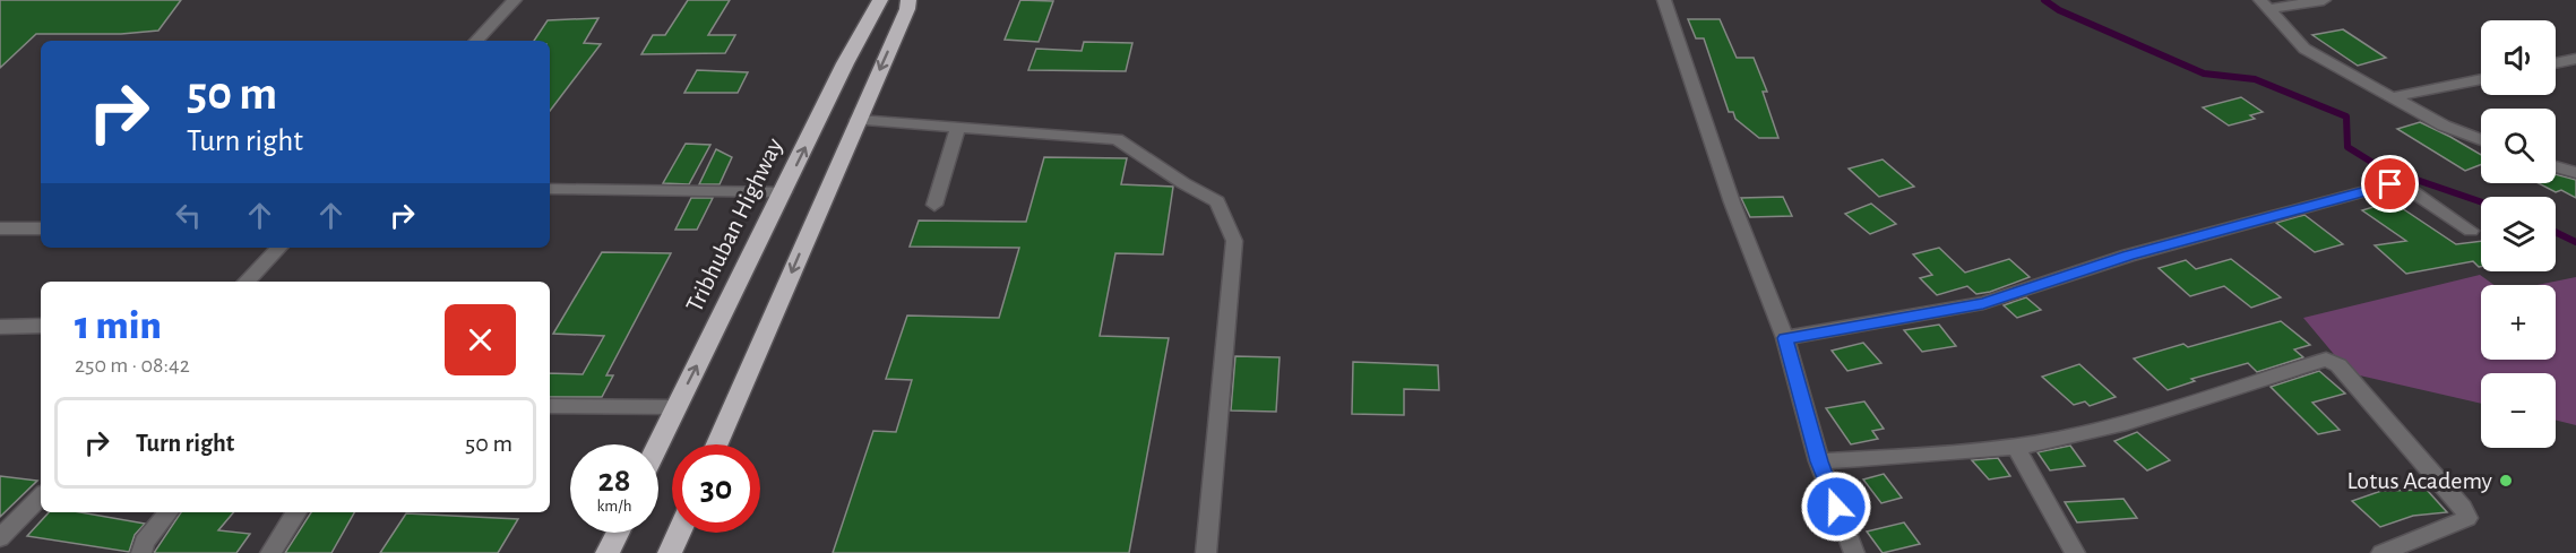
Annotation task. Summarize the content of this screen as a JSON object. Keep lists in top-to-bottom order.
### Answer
{
  "streets": {
    "highway": ["Tribhuban Highway"]
  },
  "places": ["Lotus Academy"],
  "page": {
    "map_buttons": ["+", "−"],
    "turn": ["50 m", "Turn right"],
    "heading": ["1 min", "250 m · 08:42"],
    "list": [
      {
        "name": "Turn right",
        "value": "50 m"
      }
    ],
    "speed": "28 km/h",
    "limit": "30"
  }
}
